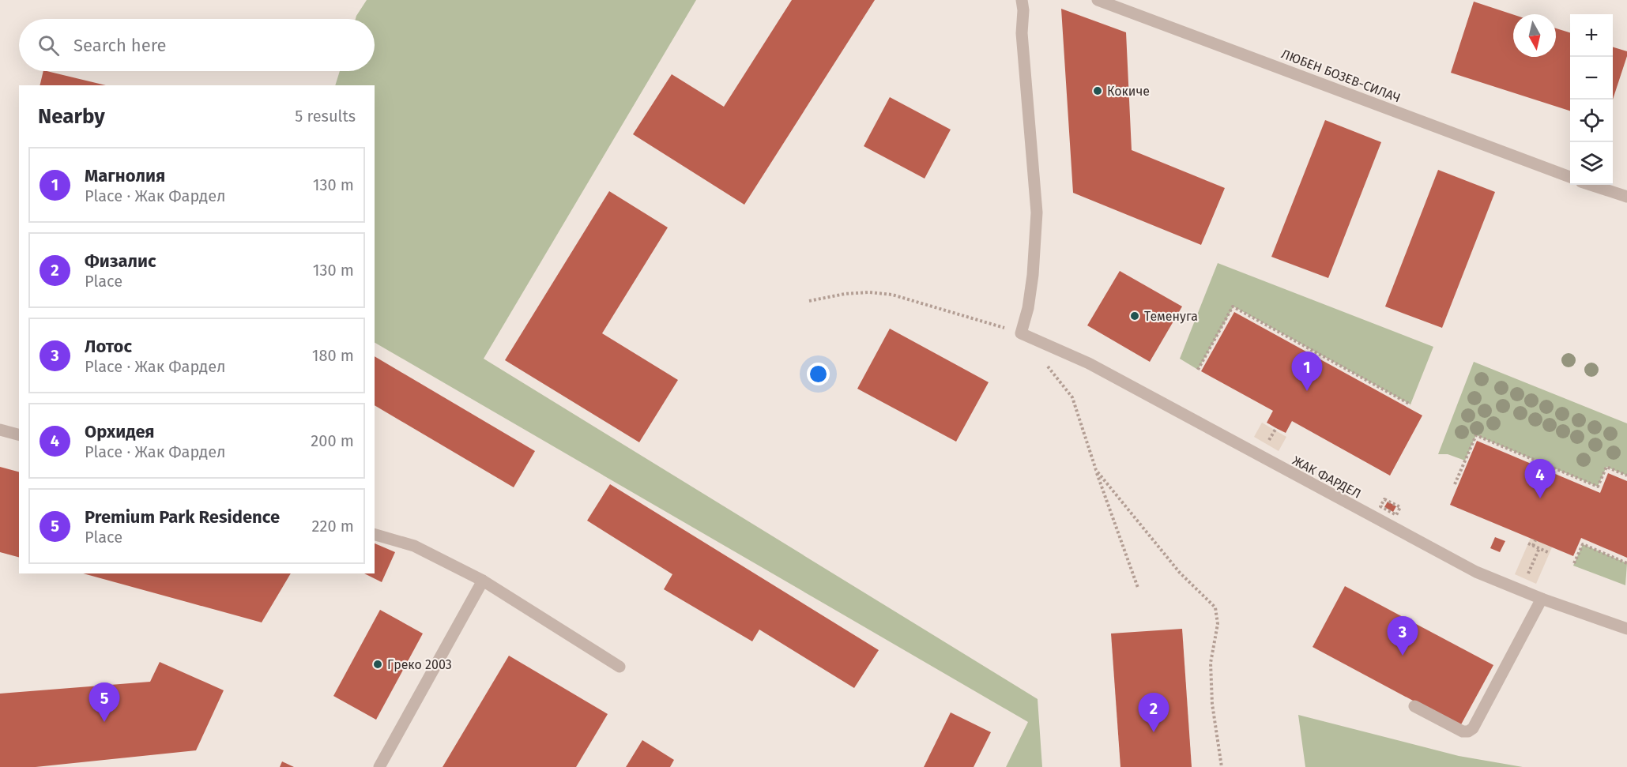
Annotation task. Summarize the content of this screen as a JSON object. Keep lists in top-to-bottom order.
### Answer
{
  "streets": {
    "street": ["ЛЮБЕН БОЗЕВ-СИЛАЧ", "ЖАК ФАРДЕЛ"]
  },
  "places": ["Кокиче", "Теменуга", "Греко 2003"],
  "north": "bottom",
  "page": {
    "map_buttons": ["+", "−"],
    "search": "Search here",
    "heading": ["Nearby", "5 results"],
    "list": [
      {
        "mark": "1",
        "name": "Магнолия",
        "note": "Place · Жак Фардел",
        "value": "130 m"
      },
      {
        "mark": "2",
        "name": "Физалис",
        "note": "Place",
        "value": "130 m"
      },
      {
        "mark": "3",
        "name": "Лотос",
        "note": "Place · Жак Фардел",
        "value": "180 m"
      },
      {
        "mark": "4",
        "name": "Орхидея",
        "note": "Place · Жак Фардел",
        "value": "200 m"
      },
      {
        "mark": "5",
        "name": "Premium Park Residence",
        "note": "Place",
        "value": "220 m"
      }
    ],
    "pins": [
      "1",
      "4",
      "3",
      "5",
      "2"
    ]
  }
}
